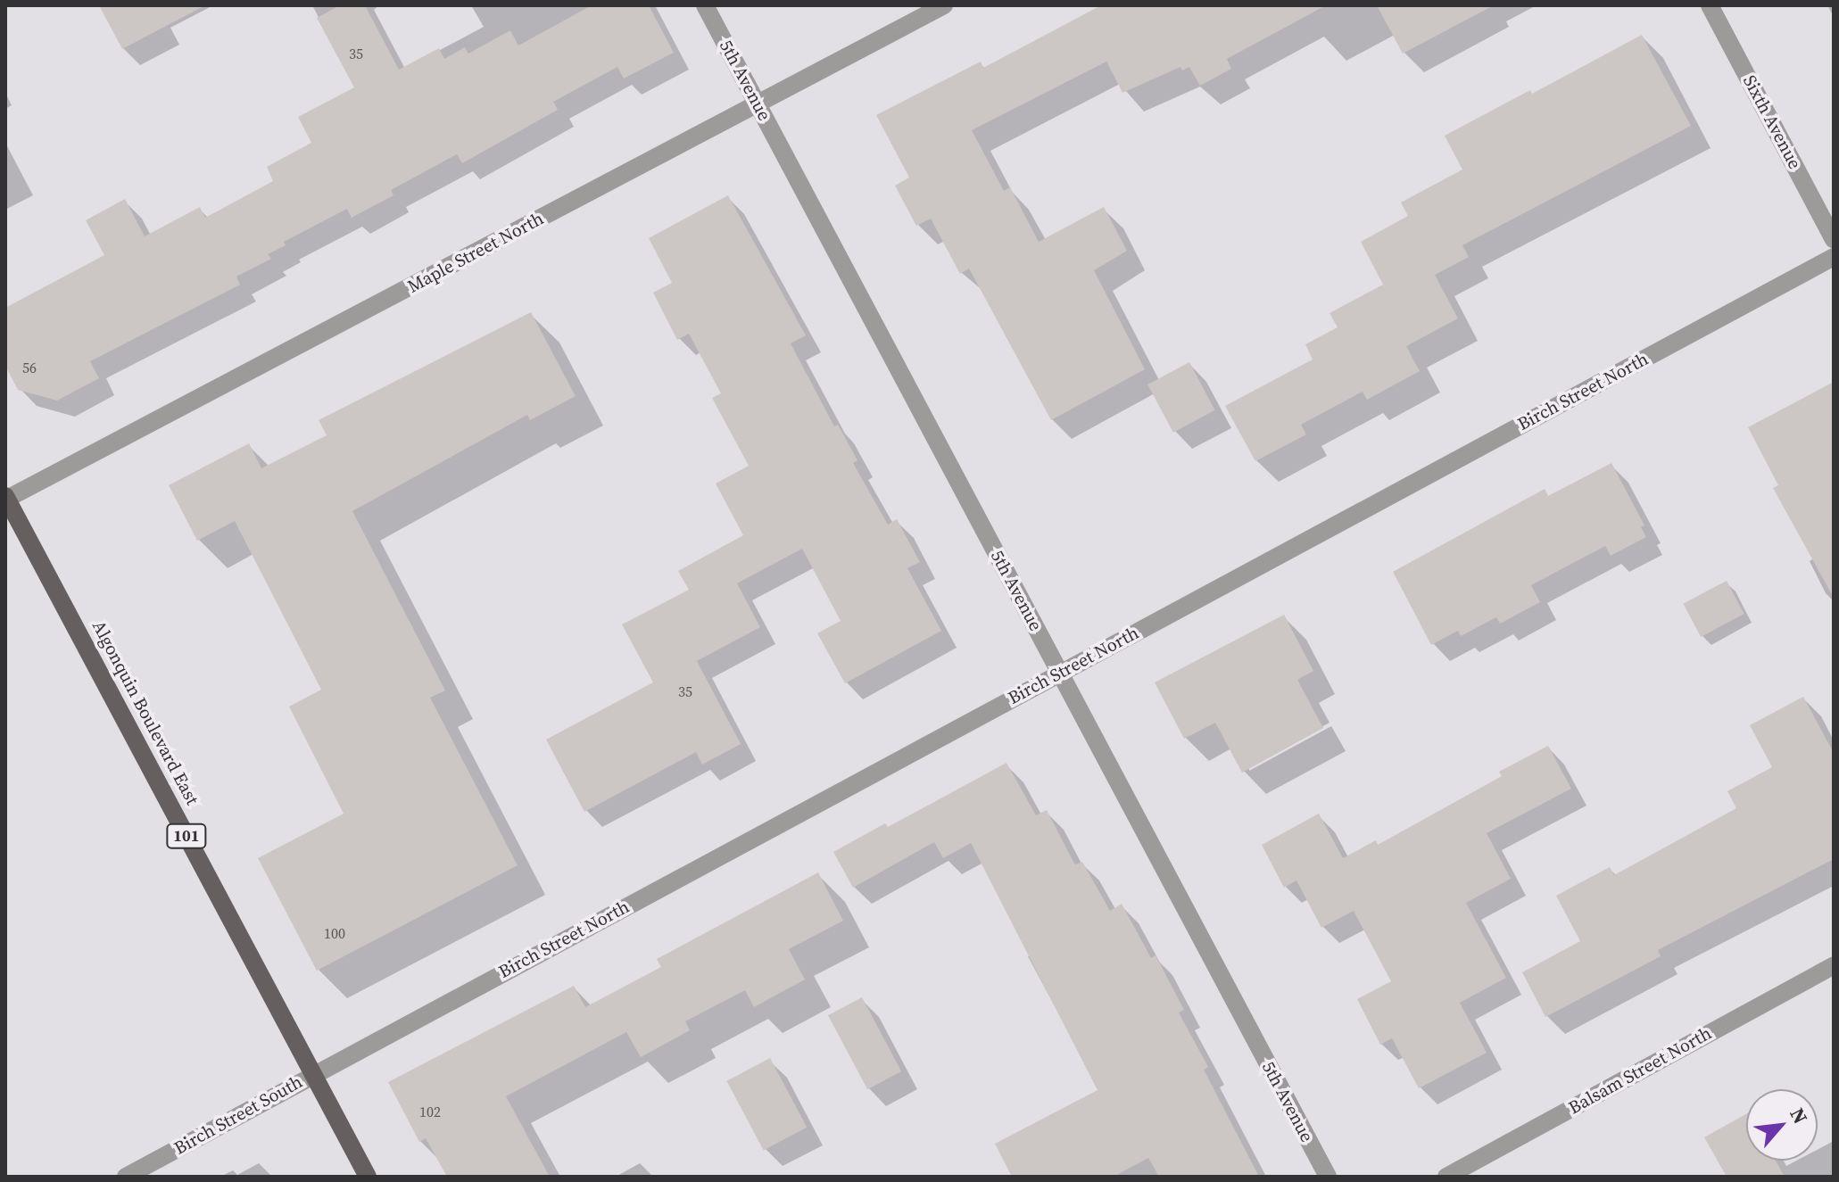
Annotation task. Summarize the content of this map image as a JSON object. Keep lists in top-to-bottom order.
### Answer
{
  "streets": {
    "main road": ["Algonquin Boulevard East", "101"],
    "street": [
      "5th Avenue",
      "Sixth Avenue",
      "Maple Street North",
      "Birch Street North",
      "Balsam Street North",
      "Birch Street South"
    ]
  },
  "crossings": [
    ["5th Avenue", "Maple Street North"],
    ["5th Avenue", "Birch Street North"],
    ["Maple Street North", "Algonquin Boulevard East"],
    ["Birch Street North", "Algonquin Boulevard East"],
    ["Birch Street North", "Birch Street South"],
    ["Algonquin Boulevard East", "Birch Street South"]
  ],
  "house_numbers": [
    "35",
    "56",
    "35",
    "100",
    "102"
  ],
  "north": "top right"
}
